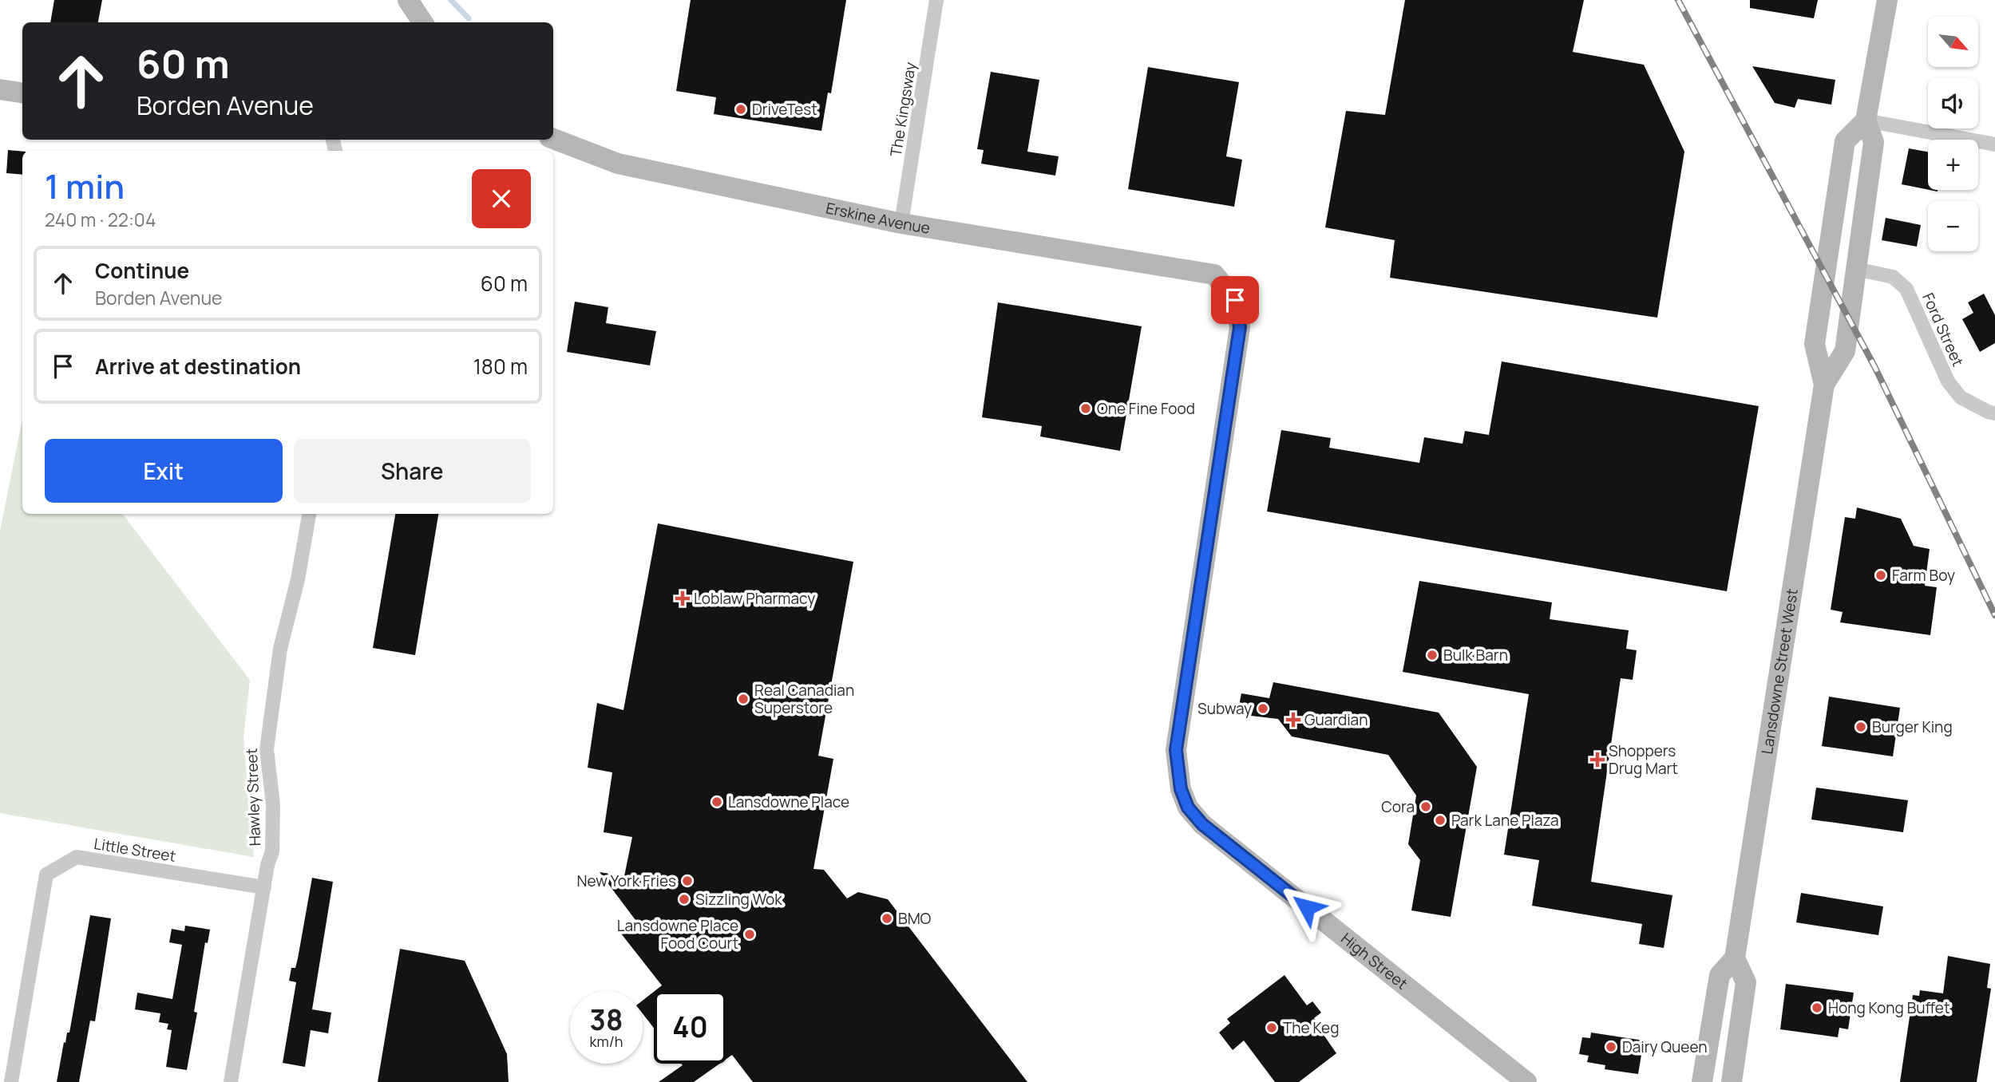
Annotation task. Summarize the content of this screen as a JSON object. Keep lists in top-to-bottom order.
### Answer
{
  "streets": {
    "street": [
      "The Kingsway",
      "Erskine Avenue",
      "Ford Street",
      "Lansdowne Street West",
      "Hawley Street",
      "Little Street",
      "High Street"
    ]
  },
  "crossings": [
    ["The Kingsway", "Erskine Avenue"],
    ["Erskine Avenue", "High Street"],
    ["Ford Street", "Lansdowne Street West"],
    ["Hawley Street", "Little Street"]
  ],
  "places": {
    "other": [
      "DriveTest",
      "One Fine Food",
      "Farm Boy",
      "Bulk Barn",
      "Real Canadian Superstore",
      "Subway",
      "Burger King",
      "Lansdowne Place",
      "Cora",
      "Park Lane Plaza",
      "New York Fries",
      "Sizzling Wok",
      "BMO",
      "Lansdowne Place Food Court",
      "Hong Kong Buffet",
      "The Keg",
      "Dairy Queen"
    ],
    "health": ["Loblaw Pharmacy", "Guardian", "Shoppers Drug Mart"]
  },
  "north": "bottom right",
  "page": {
    "map_buttons": ["+", "−"],
    "turn": ["60 m", "Borden Avenue"],
    "heading": ["1 min", "240 m · 22:04"],
    "list": [
      {
        "name": "Continue",
        "note": "Borden Avenue",
        "value": "60 m"
      },
      {
        "name": "Arrive at destination",
        "value": "180 m"
      }
    ],
    "buttons": ["Exit", "Share"],
    "speed": "38 km/h",
    "limit": "40"
  }
}
